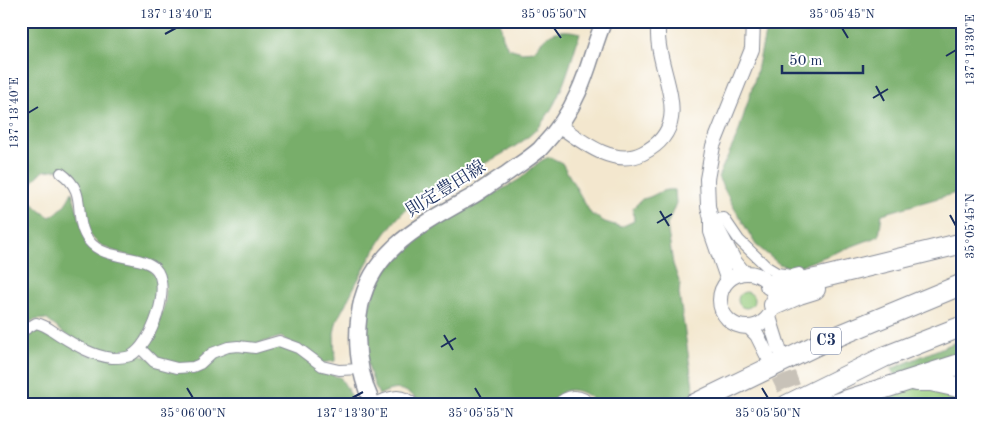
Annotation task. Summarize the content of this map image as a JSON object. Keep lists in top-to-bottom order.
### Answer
{
  "streets": {
    "highway": ["C3"],
    "main road": ["則定豊田線"]
  },
  "scale_bar": "50 m",
  "coordinates": [
    "137°13'40\"E",
    "35°05'50\"N",
    "35°05'45\"N",
    "137°13'30\"E",
    "35°06'00\"N",
    "35°05'55\"N"
  ]
}
